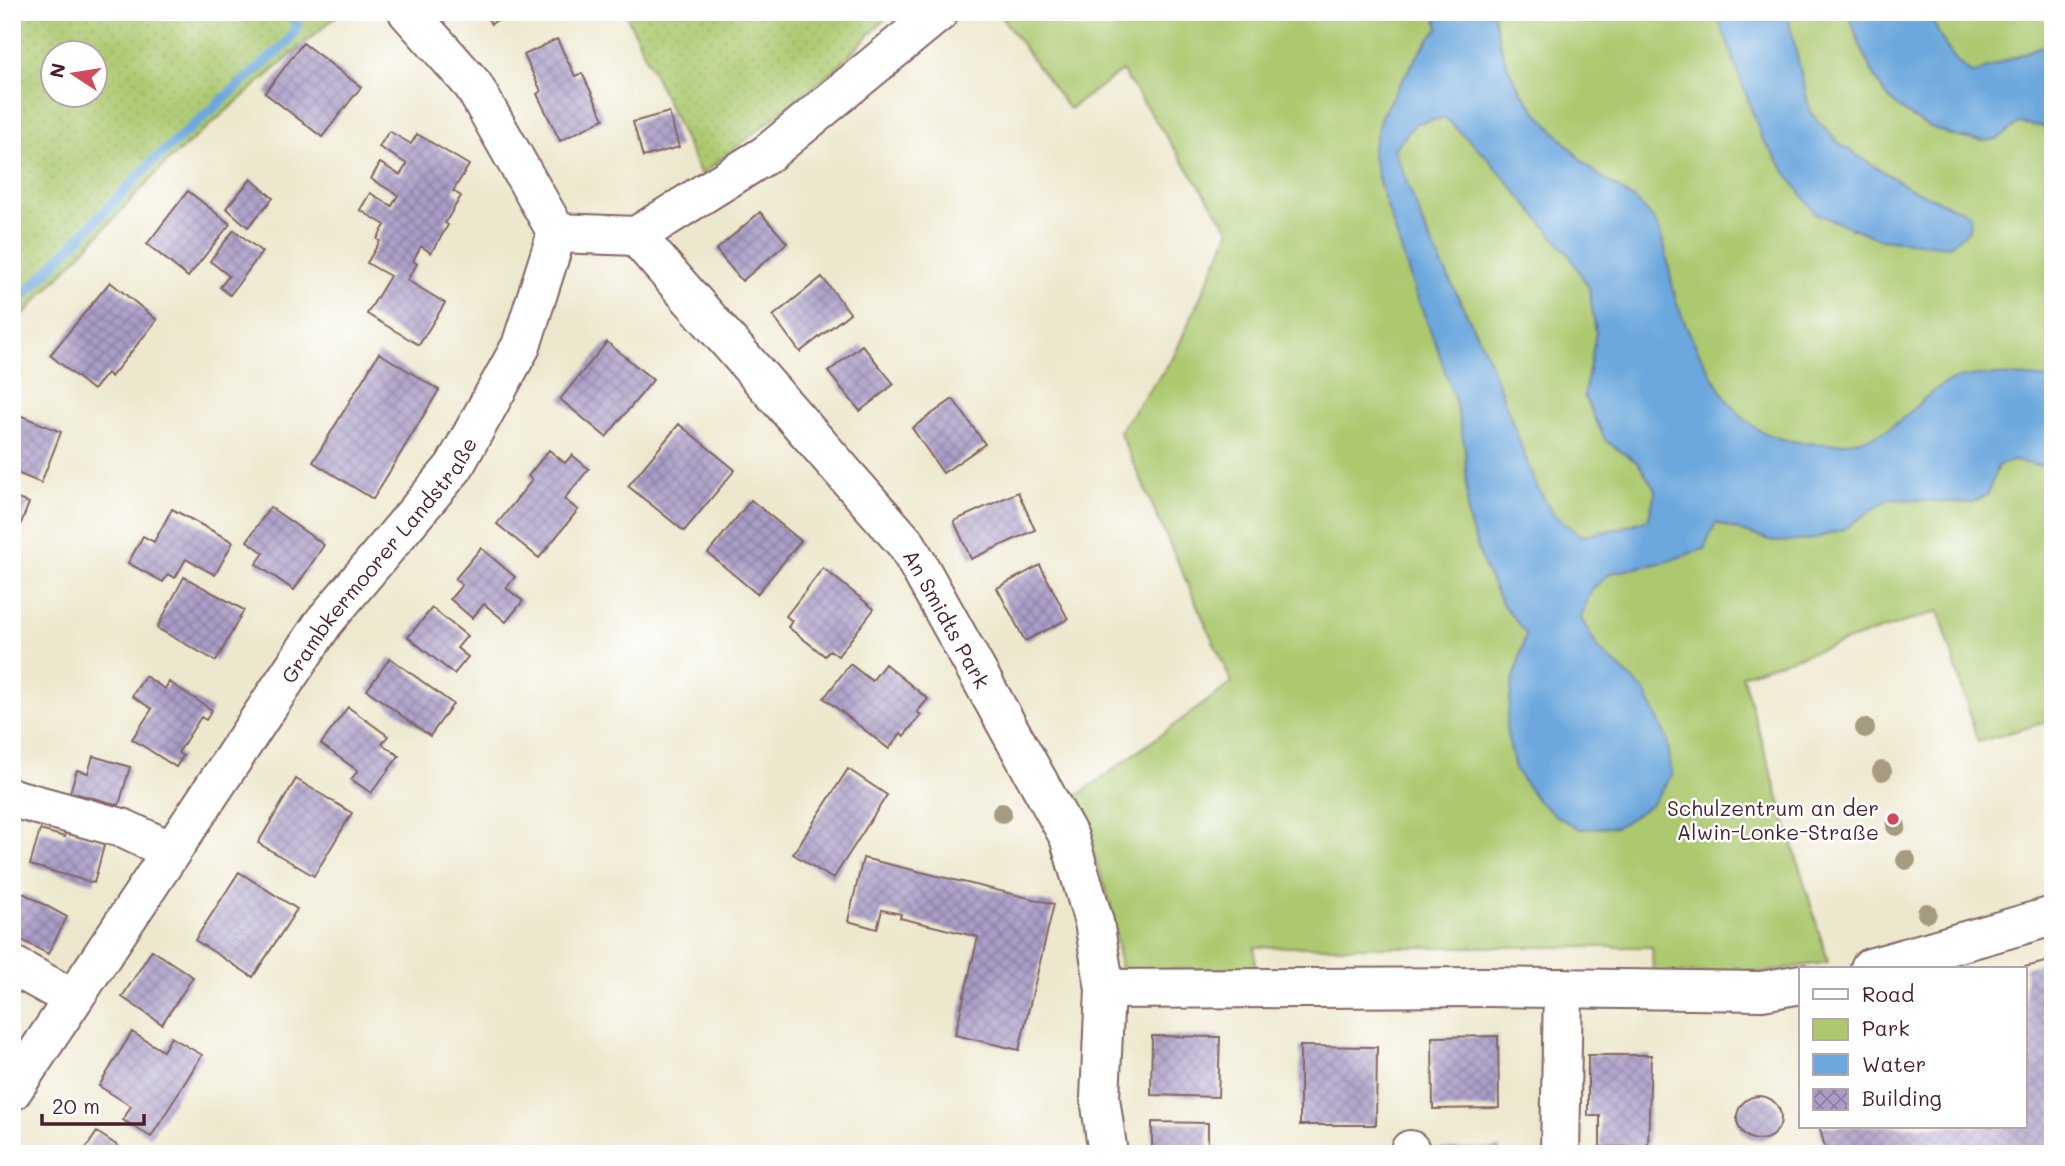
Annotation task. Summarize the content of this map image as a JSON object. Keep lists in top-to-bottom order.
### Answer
{
  "streets": {
    "street": ["Grambkermoorer Landstraße", "An Smidts Park"]
  },
  "places": ["Schulzentrum an der Alwin-Lonke-Straße"],
  "legend": [
    "Road",
    "Park",
    "Water",
    "Building"
  ],
  "scale_bar": "20 m",
  "north": "left"
}
